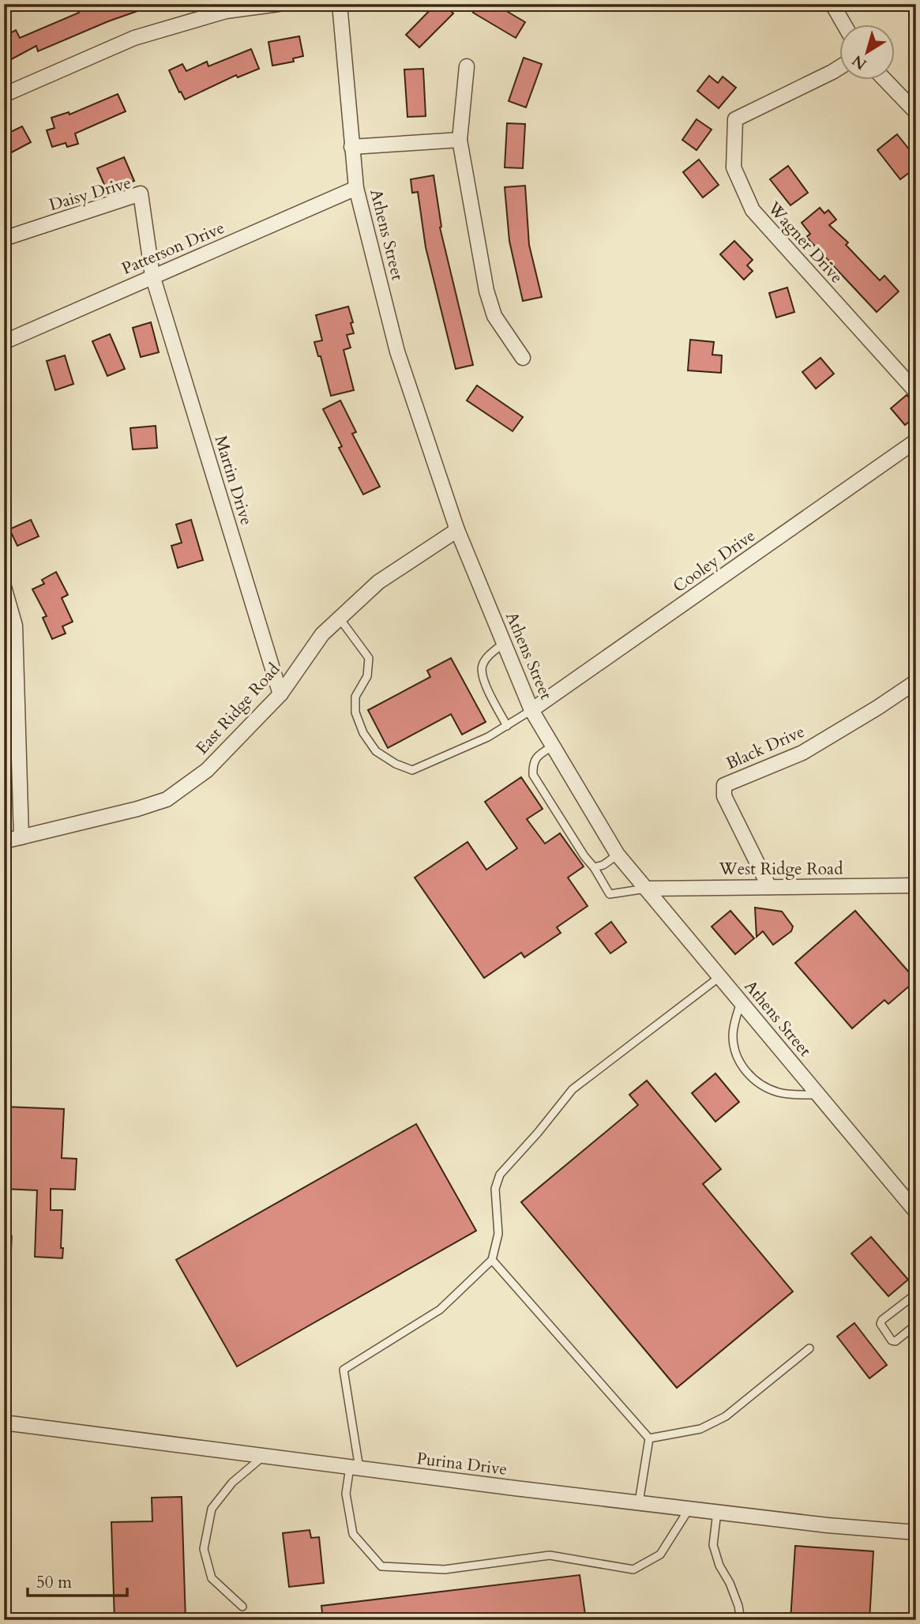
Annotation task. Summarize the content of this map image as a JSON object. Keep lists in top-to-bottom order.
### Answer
{
  "streets": {
    "street": [
      "Daisy Drive",
      "Athens Street",
      "Wagner Drive",
      "Patterson Drive",
      "Martin Drive",
      "Cooley Drive",
      "East Ridge Road",
      "Black Drive",
      "West Ridge Road",
      "Purina Drive"
    ]
  },
  "crossings": [
    ["Daisy Drive", "Patterson Drive"],
    ["Daisy Drive", "Martin Drive"],
    ["Athens Street", "Patterson Drive"],
    ["Athens Street", "Cooley Drive"],
    ["Athens Street", "East Ridge Road"],
    ["Athens Street", "West Ridge Road"],
    ["Patterson Drive", "Martin Drive"],
    ["Martin Drive", "East Ridge Road"],
    ["Black Drive", "West Ridge Road"]
  ],
  "scale_bar": "50 m",
  "north": "bottom left"
}
